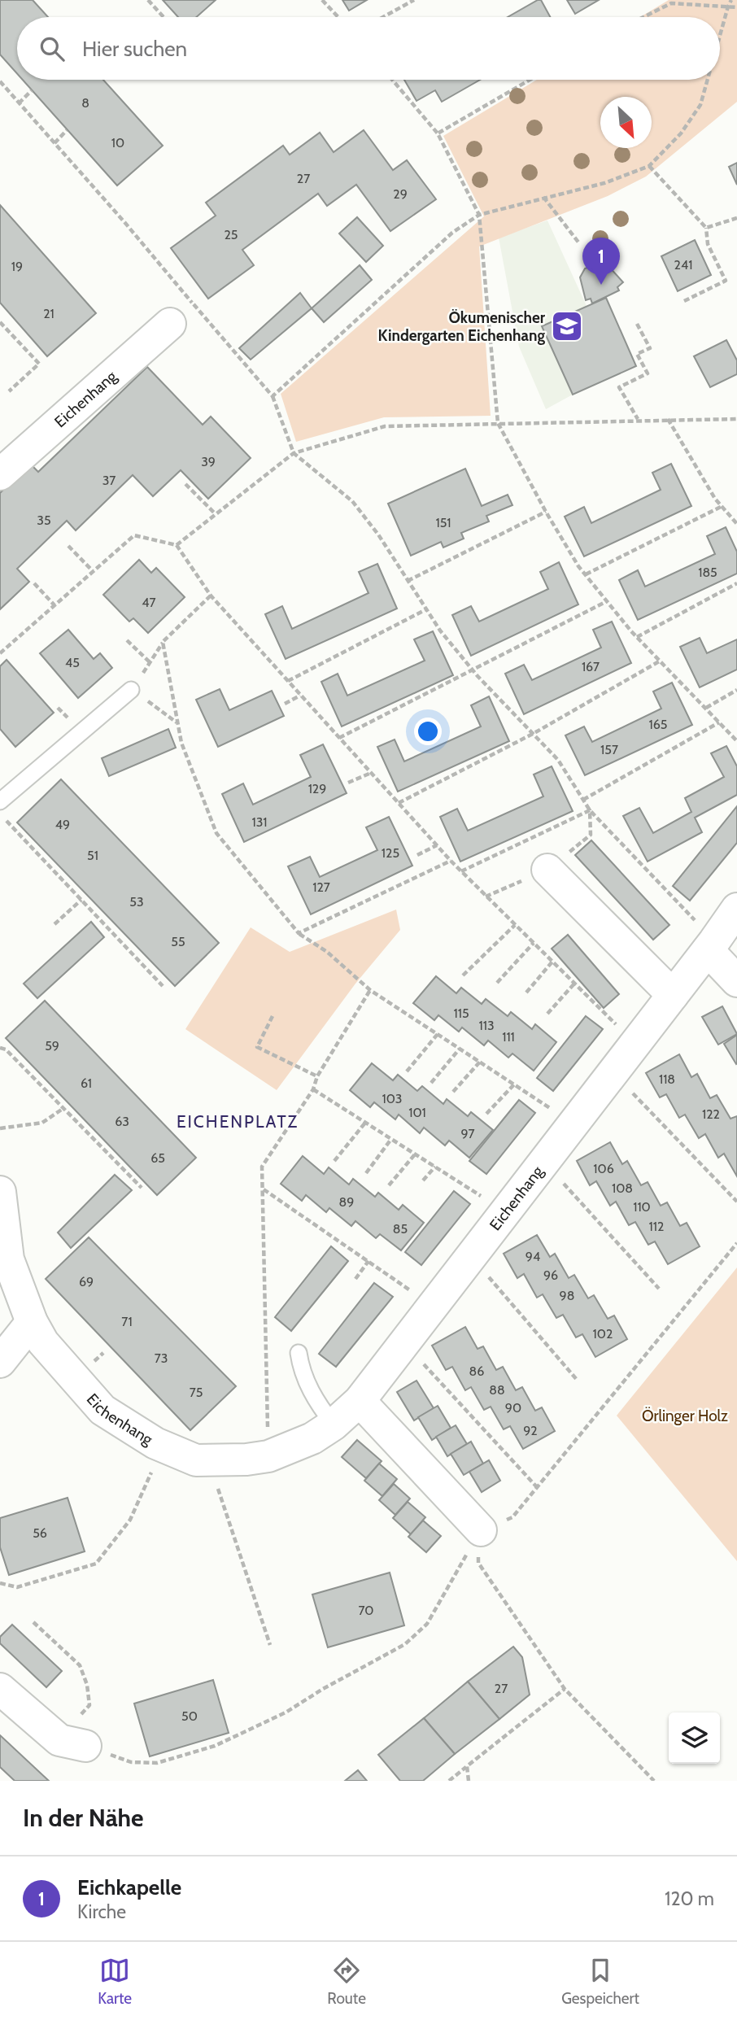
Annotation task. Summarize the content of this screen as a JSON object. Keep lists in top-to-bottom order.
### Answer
{
  "streets": {
    "street": ["Eichenhang"]
  },
  "districts": ["EICHENPLATZ"],
  "parks": ["Örlinger Holz"],
  "places": {
    "school or university": ["Ökumenischer Kindergarten Eichenhang"]
  },
  "house_numbers": [
    "8",
    "10",
    "27",
    "29",
    "25",
    "241",
    "19",
    "21",
    "39",
    "37",
    "35",
    "151",
    "185",
    "47",
    "45",
    "167",
    "165",
    "157",
    "129",
    "131",
    "49",
    "125",
    "51",
    "127",
    "53",
    "55",
    "115",
    "113",
    "111",
    "59",
    "118",
    "61",
    "103",
    "101",
    "122",
    "63",
    "97",
    "65",
    "106",
    "108",
    "89",
    "110",
    "112",
    "85",
    "94",
    "96",
    "69",
    "98",
    "71",
    "102",
    "73",
    "86",
    "88",
    "75",
    "90",
    "92",
    "56",
    "70",
    "27",
    "50"
  ],
  "north": "bottom right",
  "page": {
    "search": "Hier suchen",
    "pins": "1",
    "heading": "In der Nähe",
    "list": [
      {
        "mark": "1",
        "name": "Eichkapelle",
        "note": "Kirche",
        "value": "120 m"
      }
    ],
    "nav": ["Karte", "Route", "Gespeichert"]
  }
}
